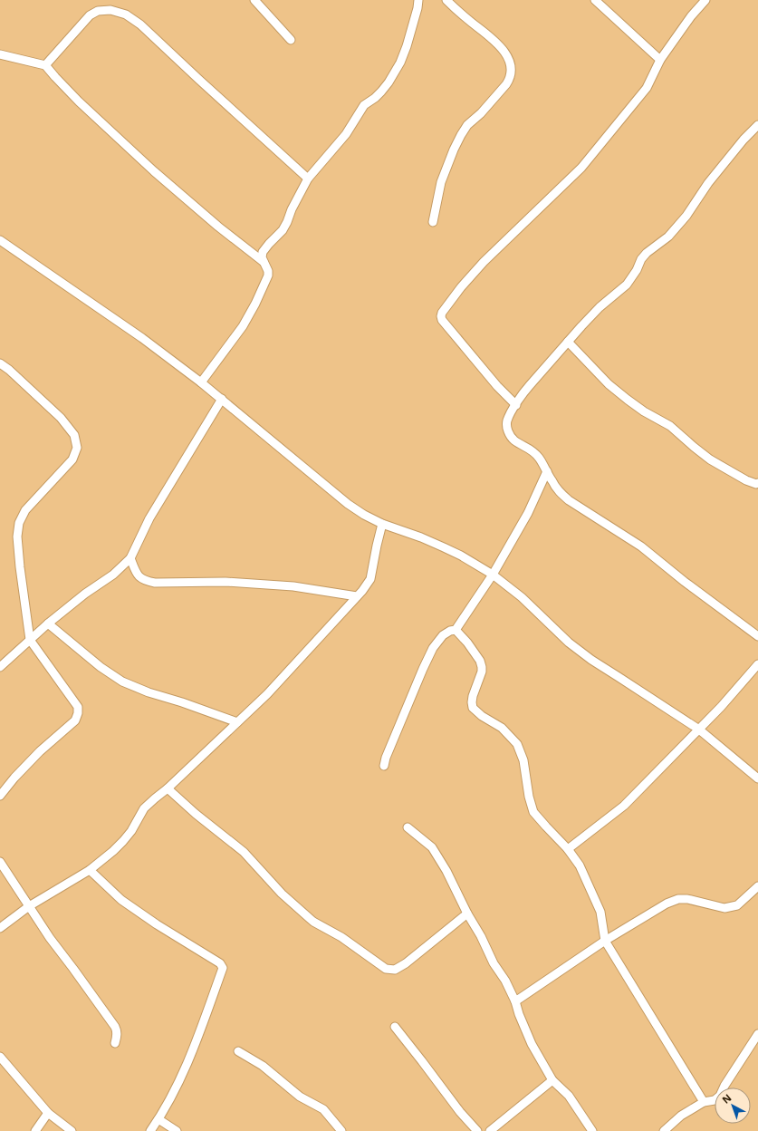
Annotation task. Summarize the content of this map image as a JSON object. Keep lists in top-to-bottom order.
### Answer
{
  "north": "top left"
}
